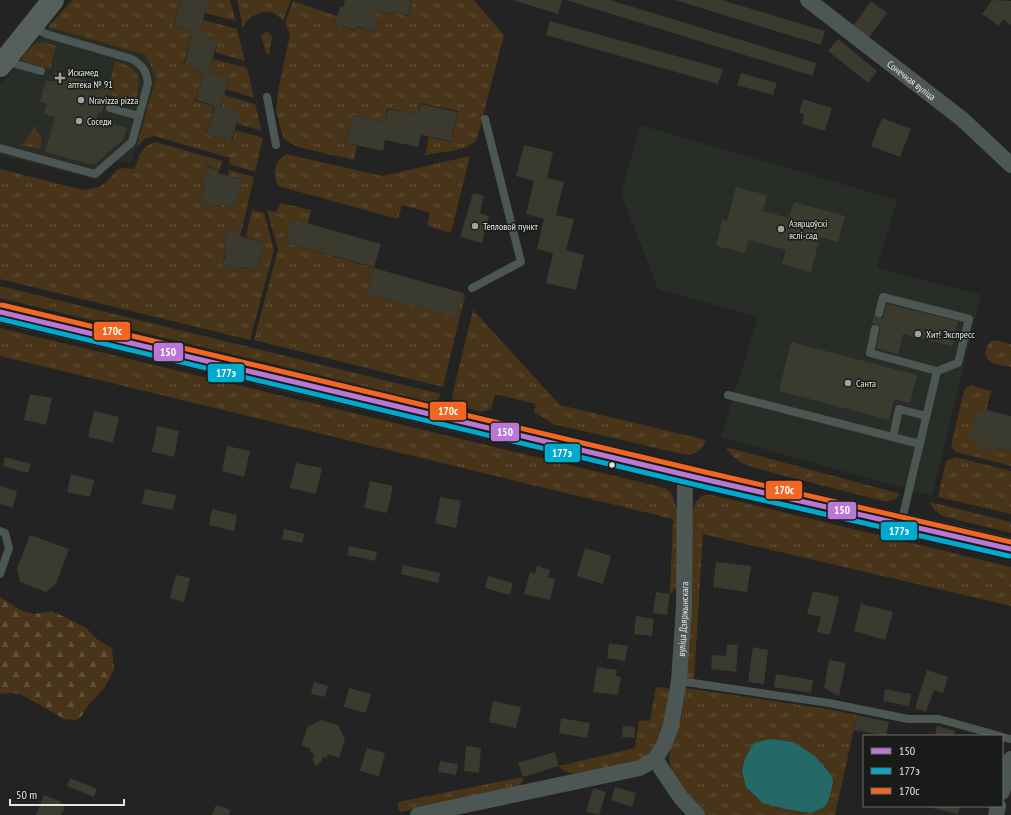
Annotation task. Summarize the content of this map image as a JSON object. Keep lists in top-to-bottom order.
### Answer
{
  "streets": {
    "street": ["Сонечная вуліца", "вуліца Дзяржынскага"]
  },
  "places": {
    "health": ["Искамед аптека № 91"],
    "other": [
      "Nravizza pizza",
      "Соседи",
      "Тепловой пункт",
      "Азярцоўскі яслі-сад",
      "Хит! Экспресс",
      "Санта"
    ]
  },
  "lines": ["transit line 170с", "transit line 150", "transit line 177э"],
  "legend": ["150", "177э", "170с"],
  "scale_bar": "50 m"
}
